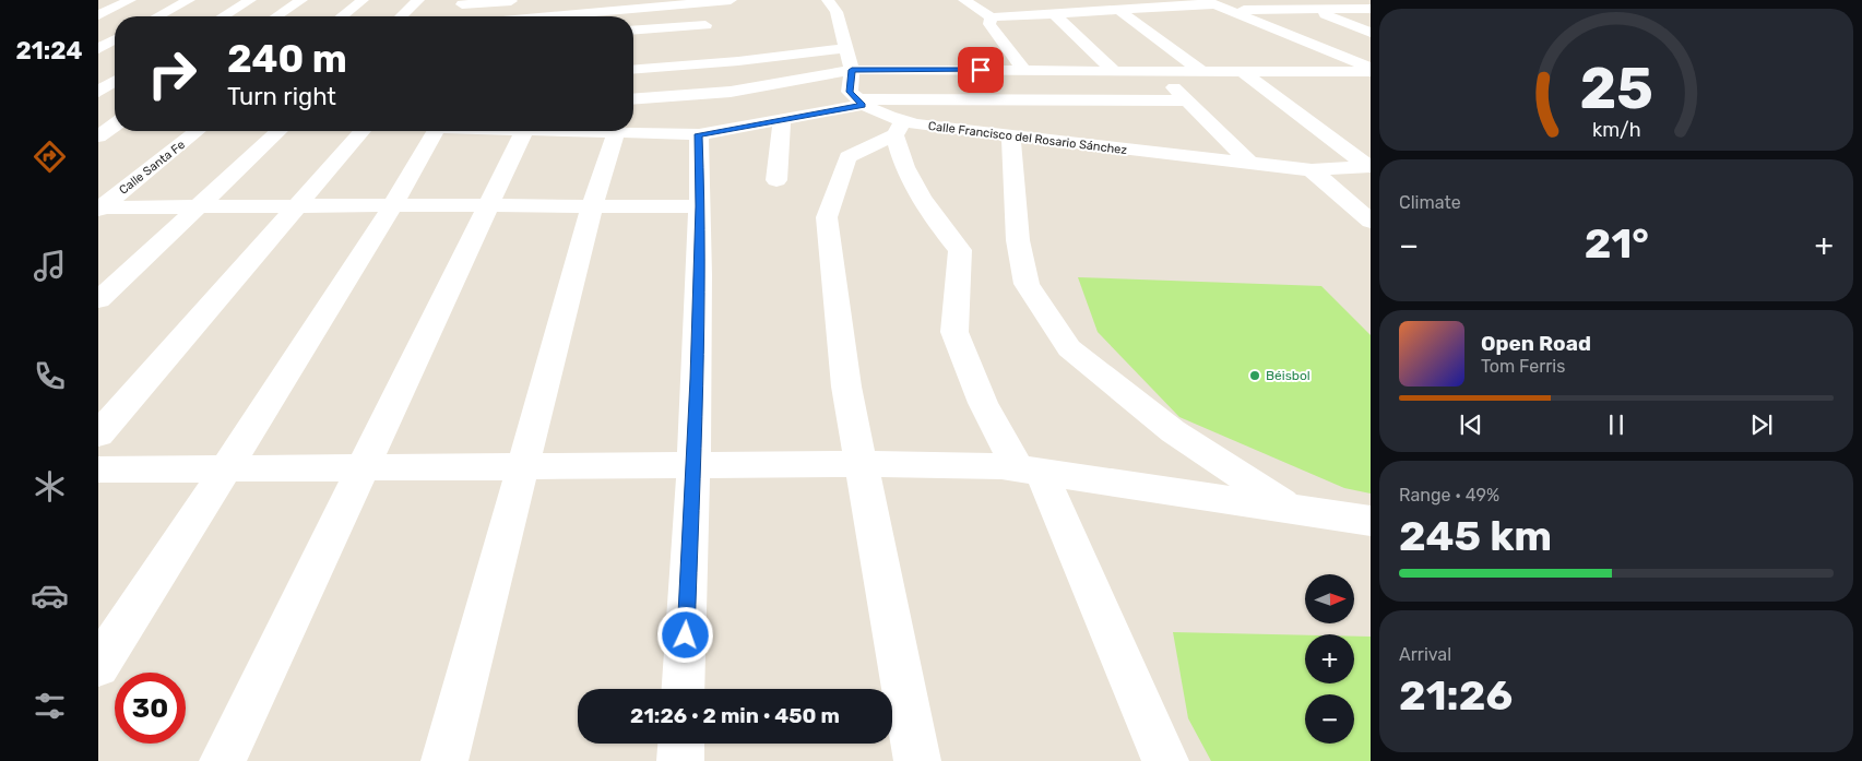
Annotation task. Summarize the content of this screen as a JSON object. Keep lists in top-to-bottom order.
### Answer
{
  "streets": {
    "street": ["Calle Francisco del Rosario Sánchez", "Calle Santa Fe"]
  },
  "places": ["Béisbol"],
  "north": "right",
  "page": {
    "tabs": "21:24",
    "turn": ["240 m", "Turn right"],
    "tile": [
      "Climate",
      ["Range · 49%", "245 km"],
      ["Arrival", "21:26"]
    ],
    "heat": ["−", "21°", "+"],
    "song": ["Open Road", "Tom Ferris"],
    "map_buttons": ["+", "−"],
    "limit": "30",
    "trip": "21:26 · 2 min · 450 m",
    "gauge": ["25", "km/h"]
  }
}
